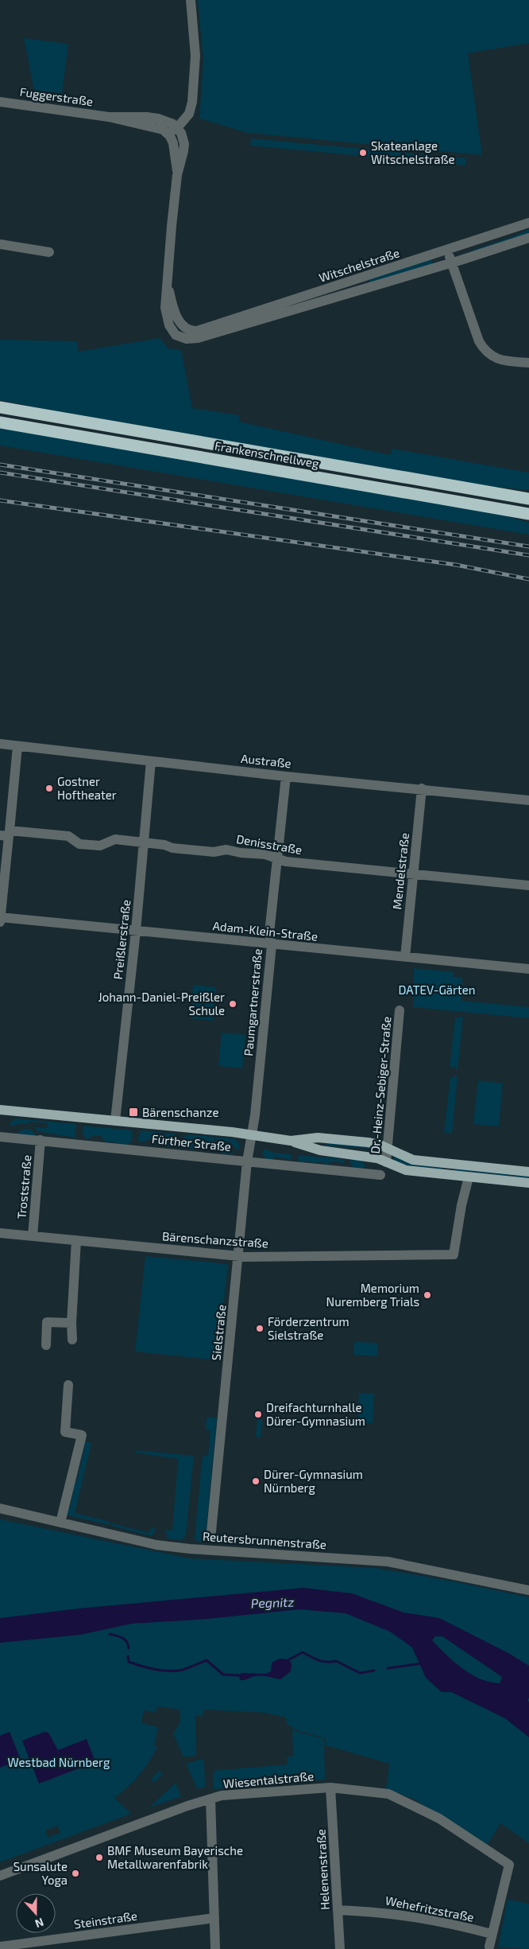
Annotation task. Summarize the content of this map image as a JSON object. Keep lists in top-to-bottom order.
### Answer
{
  "streets": {
    "highway": ["Frankenschnellweg"],
    "main road": ["Fürther Straße"],
    "street": [
      "Fuggerstraße",
      "Witschelstraße",
      "Austraße",
      "Denisstraße",
      "Mendelstraße",
      "Adam-Klein-Straße",
      "Preißlerstraße",
      "Paumgartnerstraße",
      "Dr.-Heinz-Sebiger-Straße",
      "Troststraße",
      "Bärenschanzstraße",
      "Sielstraße",
      "Reutersbrunnenstraße",
      "Wiesentalstraße",
      "Helenenstraße",
      "Wehefritzstraße",
      "Steinstraße"
    ]
  },
  "crossings": [
    ["Austraße", "Mendelstraße"],
    ["Austraße", "Preißlerstraße"],
    ["Austraße", "Paumgartnerstraße"],
    ["Denisstraße", "Mendelstraße"],
    ["Denisstraße", "Preißlerstraße"],
    ["Denisstraße", "Paumgartnerstraße"],
    ["Mendelstraße", "Adam-Klein-Straße"],
    ["Adam-Klein-Straße", "Preißlerstraße"],
    ["Adam-Klein-Straße", "Paumgartnerstraße"],
    ["Preißlerstraße", "Fürther Straße"],
    ["Paumgartnerstraße", "Fürther Straße"],
    ["Paumgartnerstraße", "Sielstraße"],
    ["Dr.-Heinz-Sebiger-Straße", "Fürther Straße"],
    ["Fürther Straße", "Troststraße"],
    ["Fürther Straße", "Bärenschanzstraße"],
    ["Fürther Straße", "Sielstraße"],
    ["Troststraße", "Bärenschanzstraße"],
    ["Bärenschanzstraße", "Sielstraße"],
    ["Wiesentalstraße", "Helenenstraße"],
    ["Wiesentalstraße", "Wehefritzstraße"],
    ["Helenenstraße", "Wehefritzstraße"]
  ],
  "water": ["Pegnitz"],
  "parks": ["DATEV-Gärten", "Westbad Nürnberg"],
  "places": {
    "other": [
      "Skateanlage Witschelstraße",
      "Gostner Hoftheater",
      "Johann-Daniel-Preißler Schule",
      "Memorium Nuremberg Trials",
      "Förderzentrum Sielstraße",
      "Dreifachturnhalle Dürer-Gymnasium",
      "Dürer-Gymnasium Nürnberg",
      "BMF Museum Bayerische Metallwarenfabrik",
      "Sunsalute Yoga"
    ],
    "transit": ["Bärenschanze"]
  },
  "north": "bottom"
}
